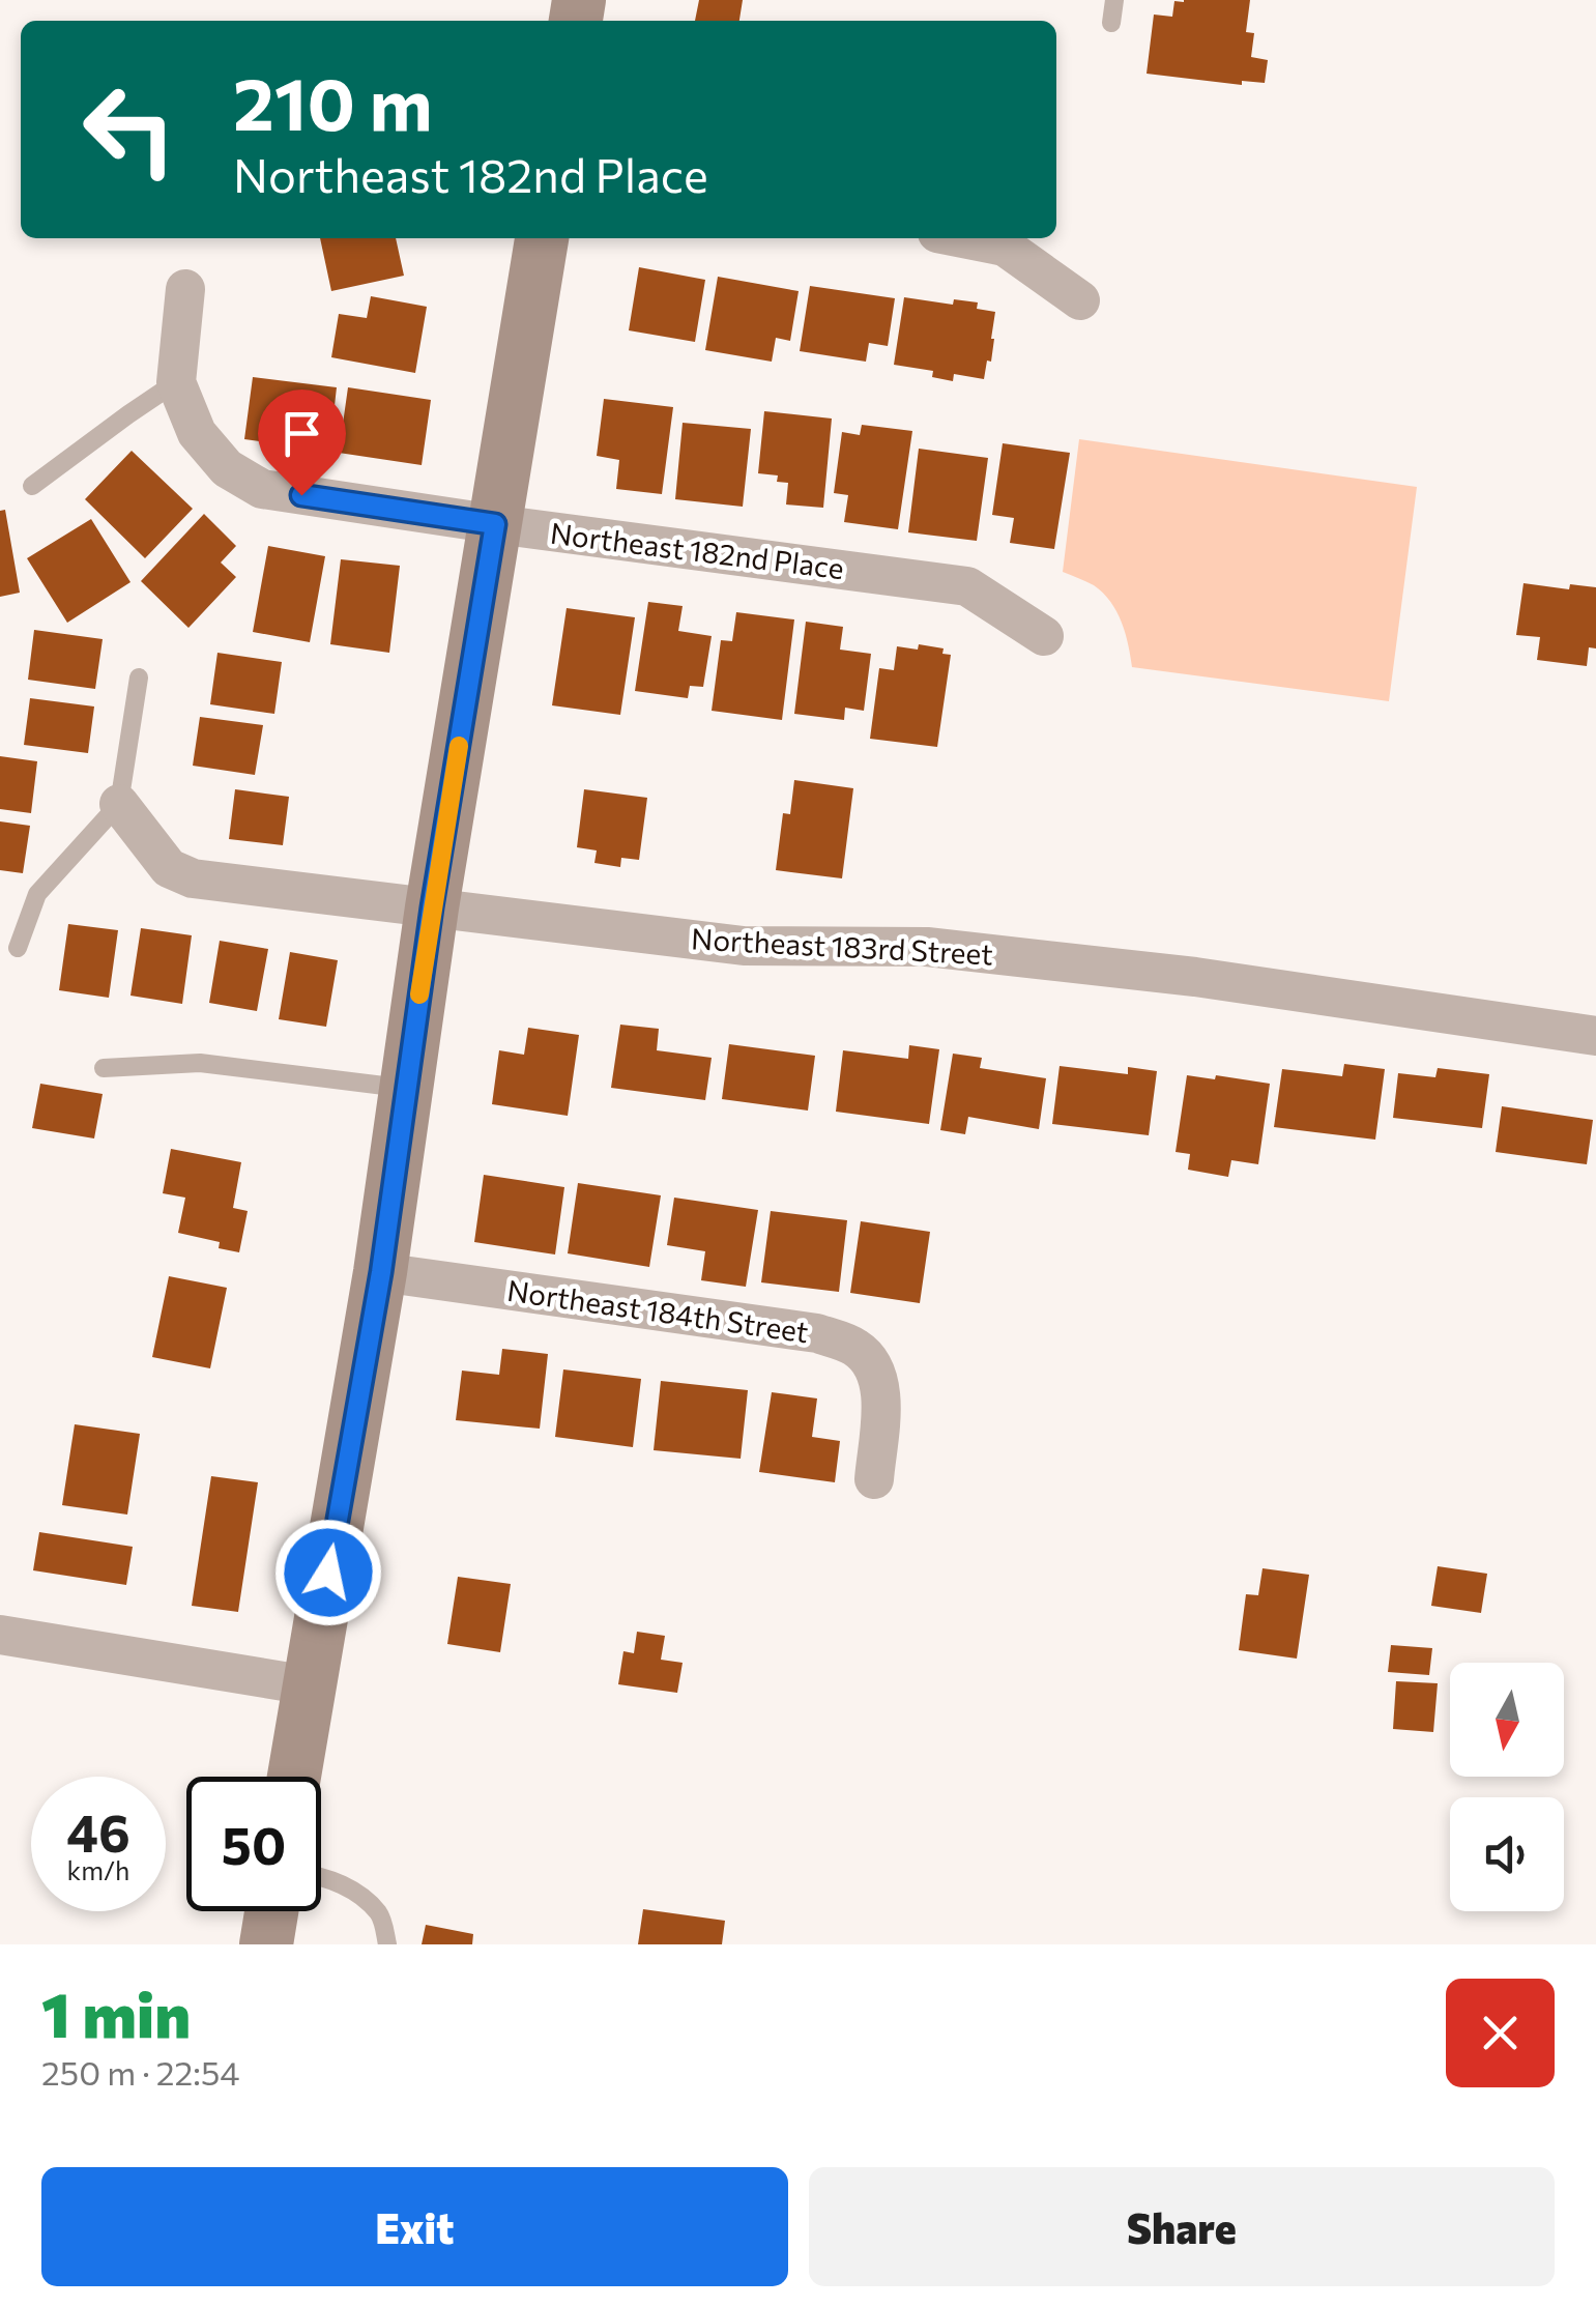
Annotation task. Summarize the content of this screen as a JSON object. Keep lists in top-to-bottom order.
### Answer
{
  "streets": {
    "street": ["Northeast 182nd Place", "Northeast 183rd Street", "Northeast 184th Street"]
  },
  "north": "bottom",
  "page": {
    "turn": ["210 m", "Northeast 182nd Place"],
    "speed": "46 km/h",
    "limit": "50",
    "heading": ["1 min", "250 m · 22:54"],
    "buttons": ["Exit", "Share"]
  }
}
